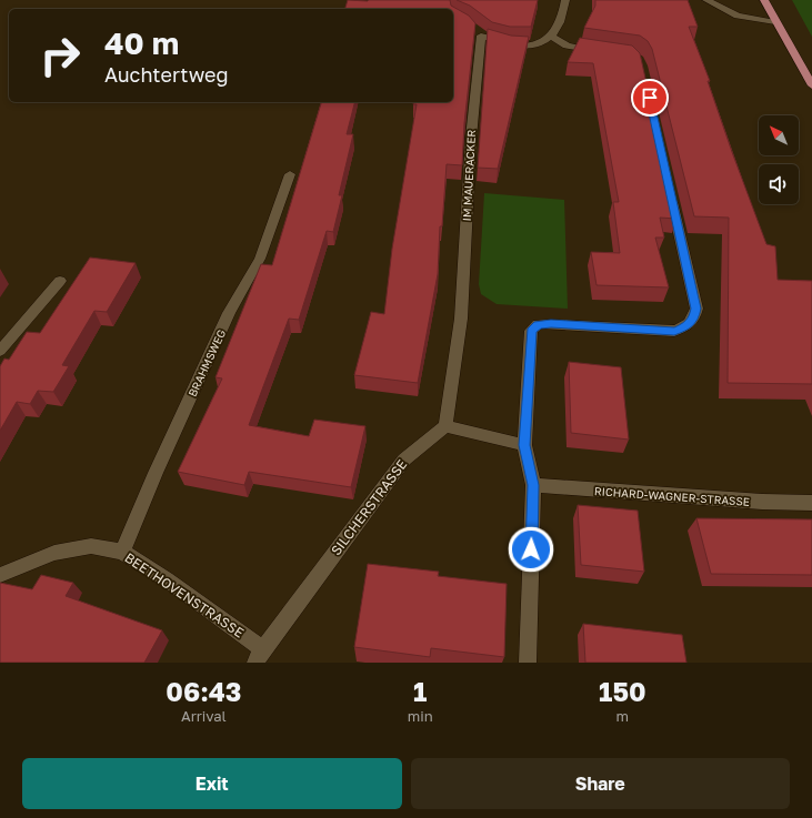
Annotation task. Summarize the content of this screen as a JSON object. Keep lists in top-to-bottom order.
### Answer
{
  "streets": {
    "street": [
      "IM MAUERACKER",
      "BRAHMSWEG",
      "RICHARD-WAGNER-STRASSE",
      "SILCHERSTRASSE",
      "BEETHOVENSTRASSE"
    ]
  },
  "crossings": [
    ["IM MAUERACKER", "SILCHERSTRASSE"],
    ["BRAHMSWEG", "BEETHOVENSTRASSE"],
    ["SILCHERSTRASSE", "BEETHOVENSTRASSE"]
  ],
  "north": "top left",
  "page": {
    "turn": ["40 m", "Auchtertweg"],
    "eta": [
      "06:43",
      "Arrival",
      "1",
      "min",
      "150",
      "m"
    ],
    "buttons": ["Exit", "Share"]
  }
}
